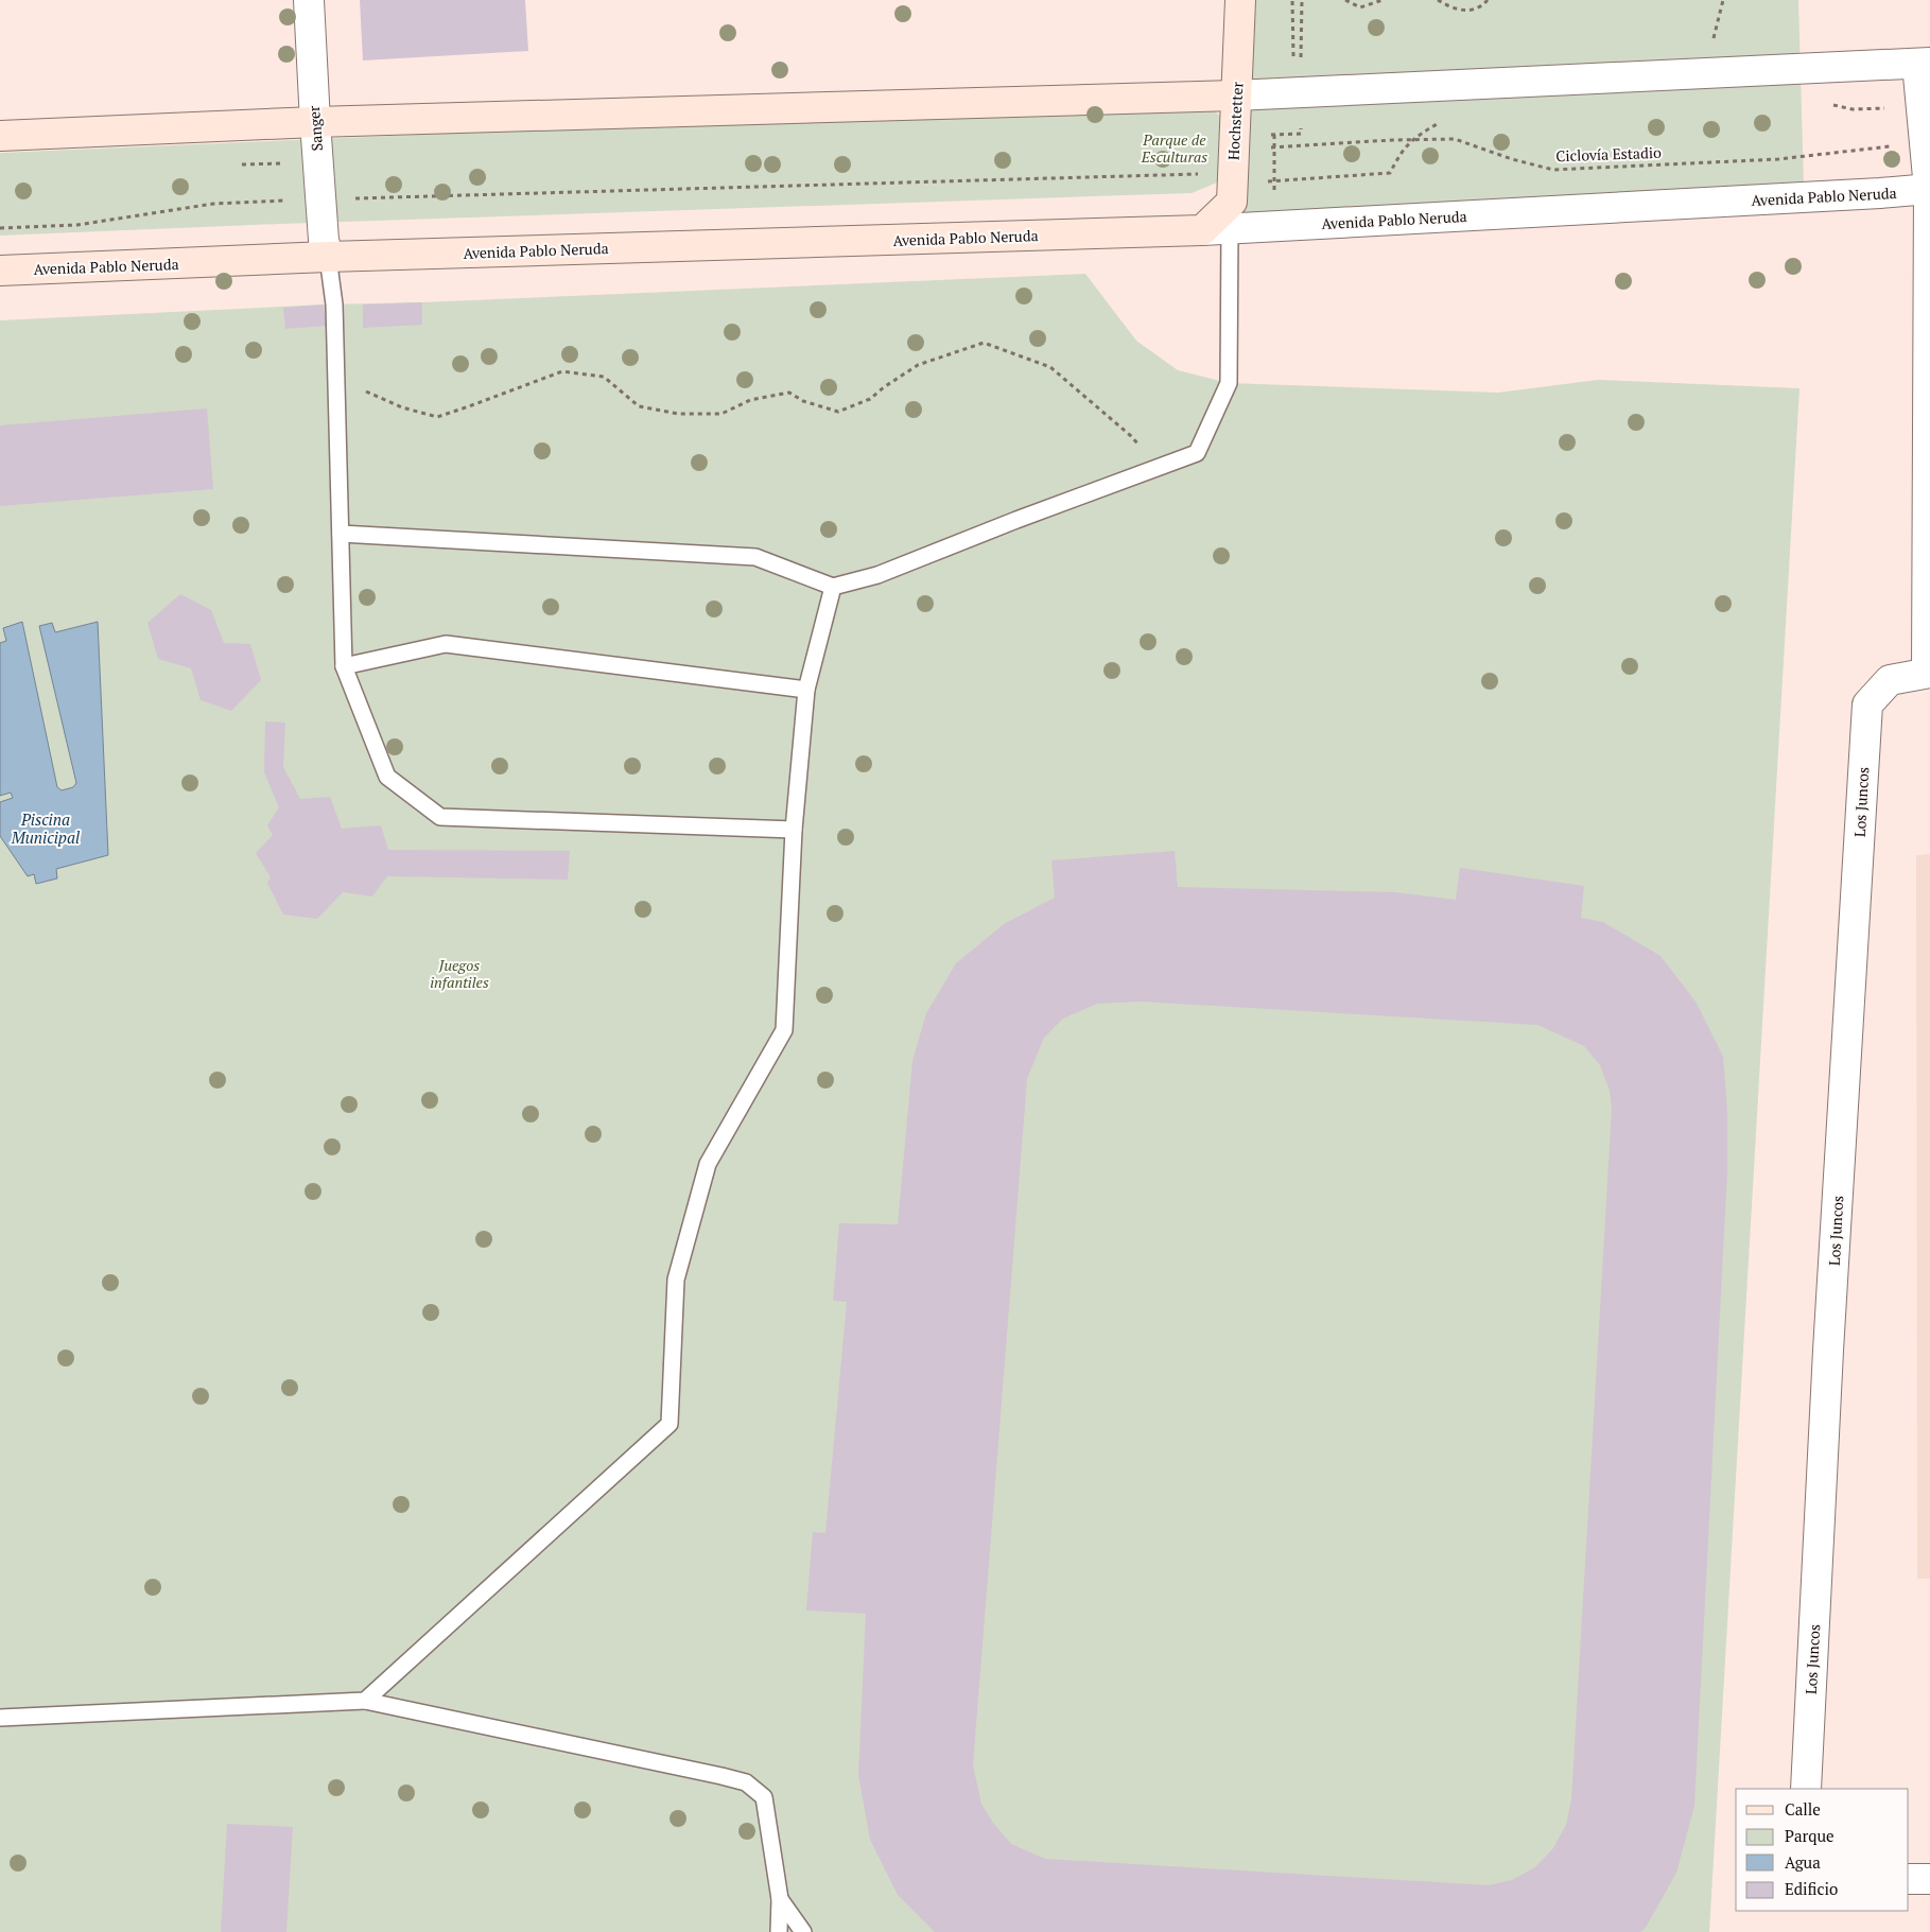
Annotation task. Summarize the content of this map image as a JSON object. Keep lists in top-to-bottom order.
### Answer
{
  "streets": {
    "main road": ["Hochstetter", "Avenida Pablo Neruda"],
    "street": ["Sanger", "Los Juncos"],
    "path": ["Ciclovía Estadio"]
  },
  "crossings": [
    ["Hochstetter", "Avenida Pablo Neruda"],
    ["Sanger", "Avenida Pablo Neruda"]
  ],
  "water": ["Piscina Municipal"],
  "parks": ["Parque de Esculturas", "Juegos infantiles"],
  "legend": [
    "Calle",
    "Parque",
    "Agua",
    "Edificio"
  ]
}
